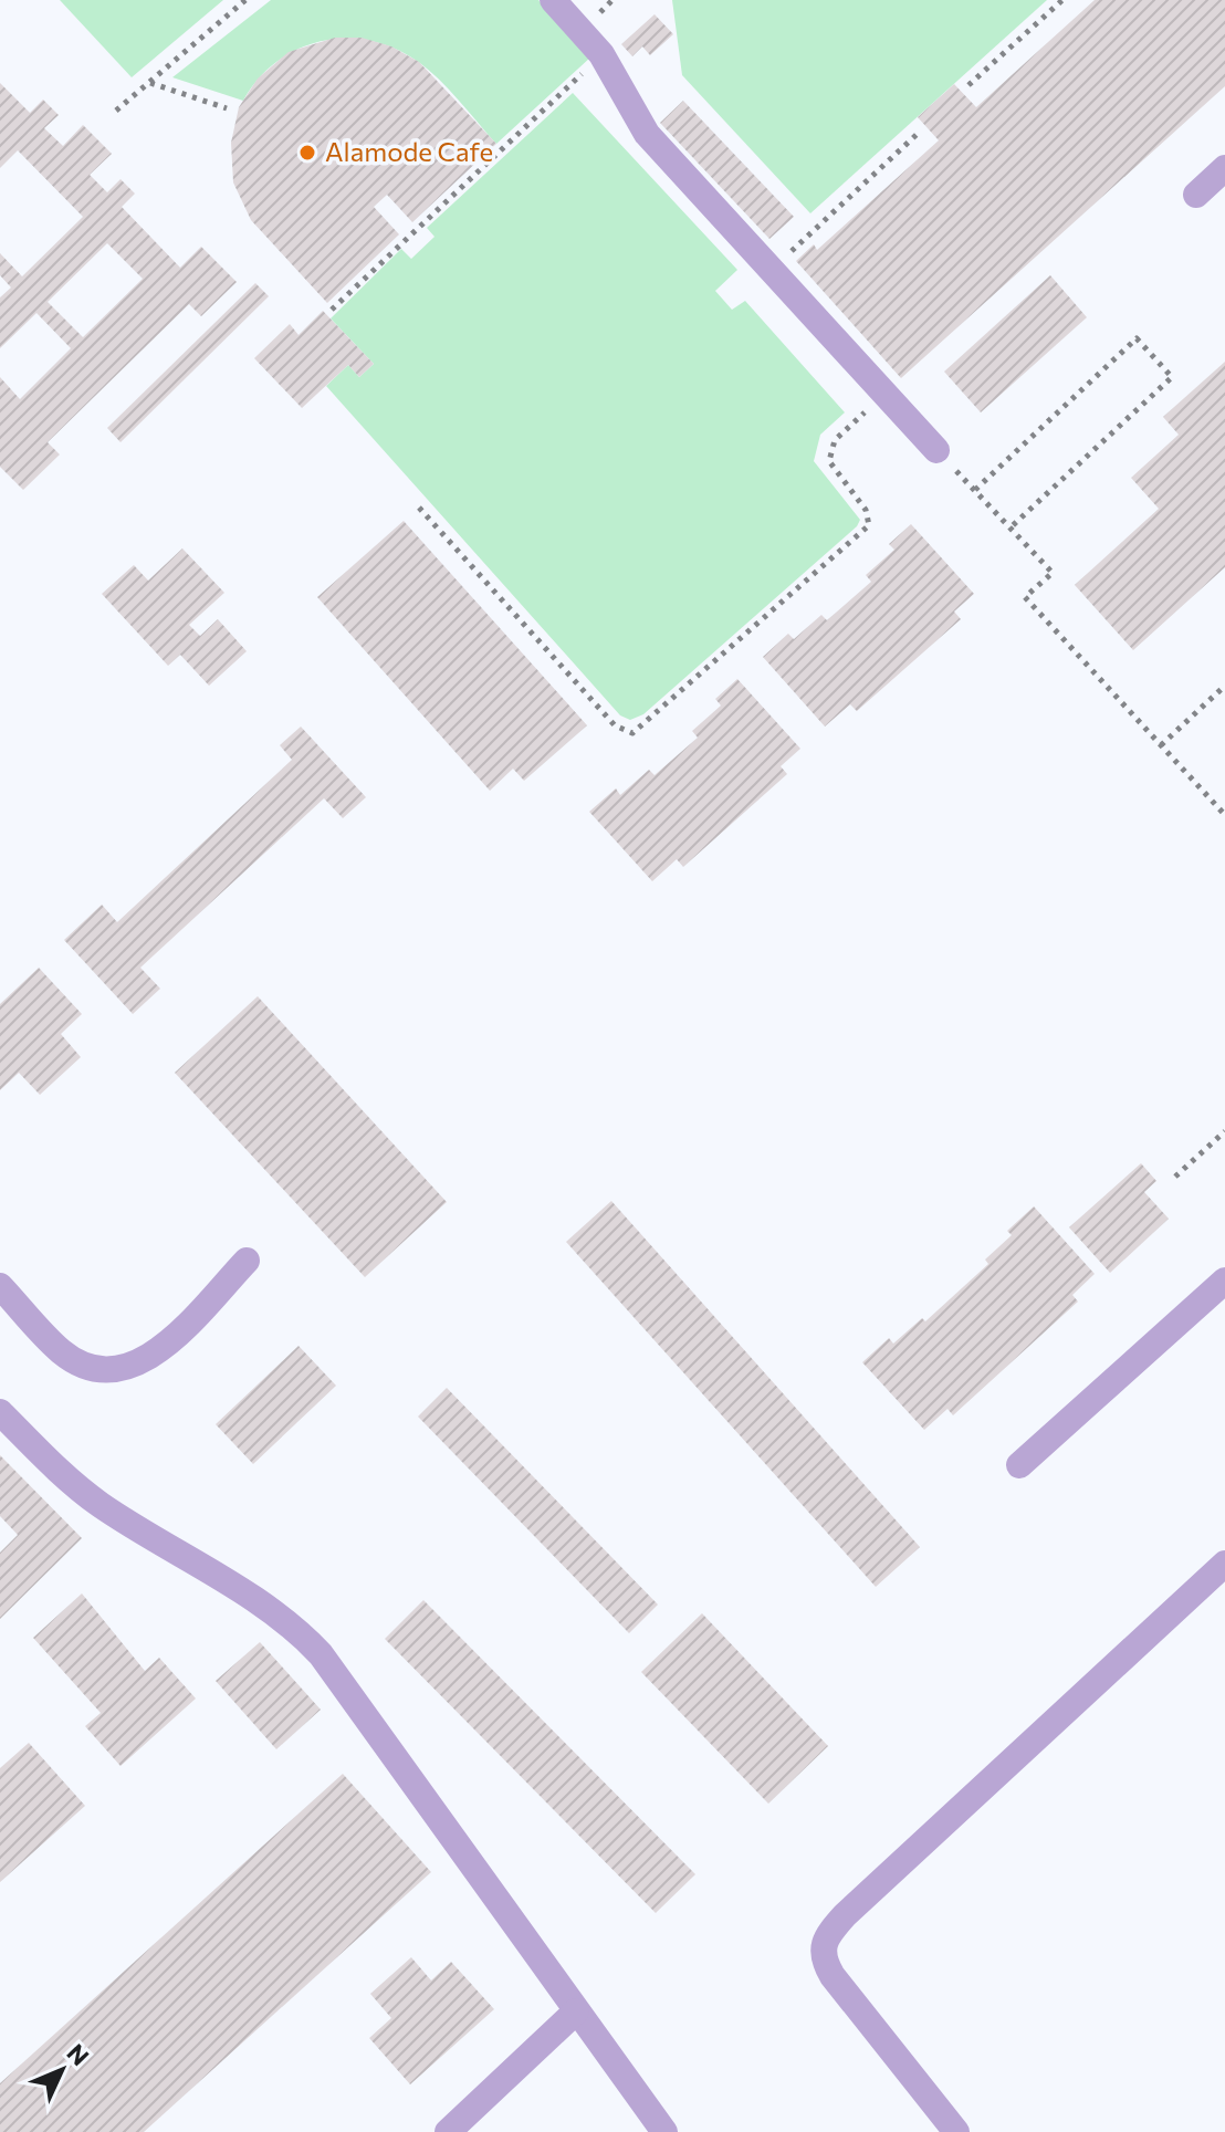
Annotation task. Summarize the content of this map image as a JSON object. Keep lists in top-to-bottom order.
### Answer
{
  "places": ["Alamode Cafe"],
  "north": "top right"
}
